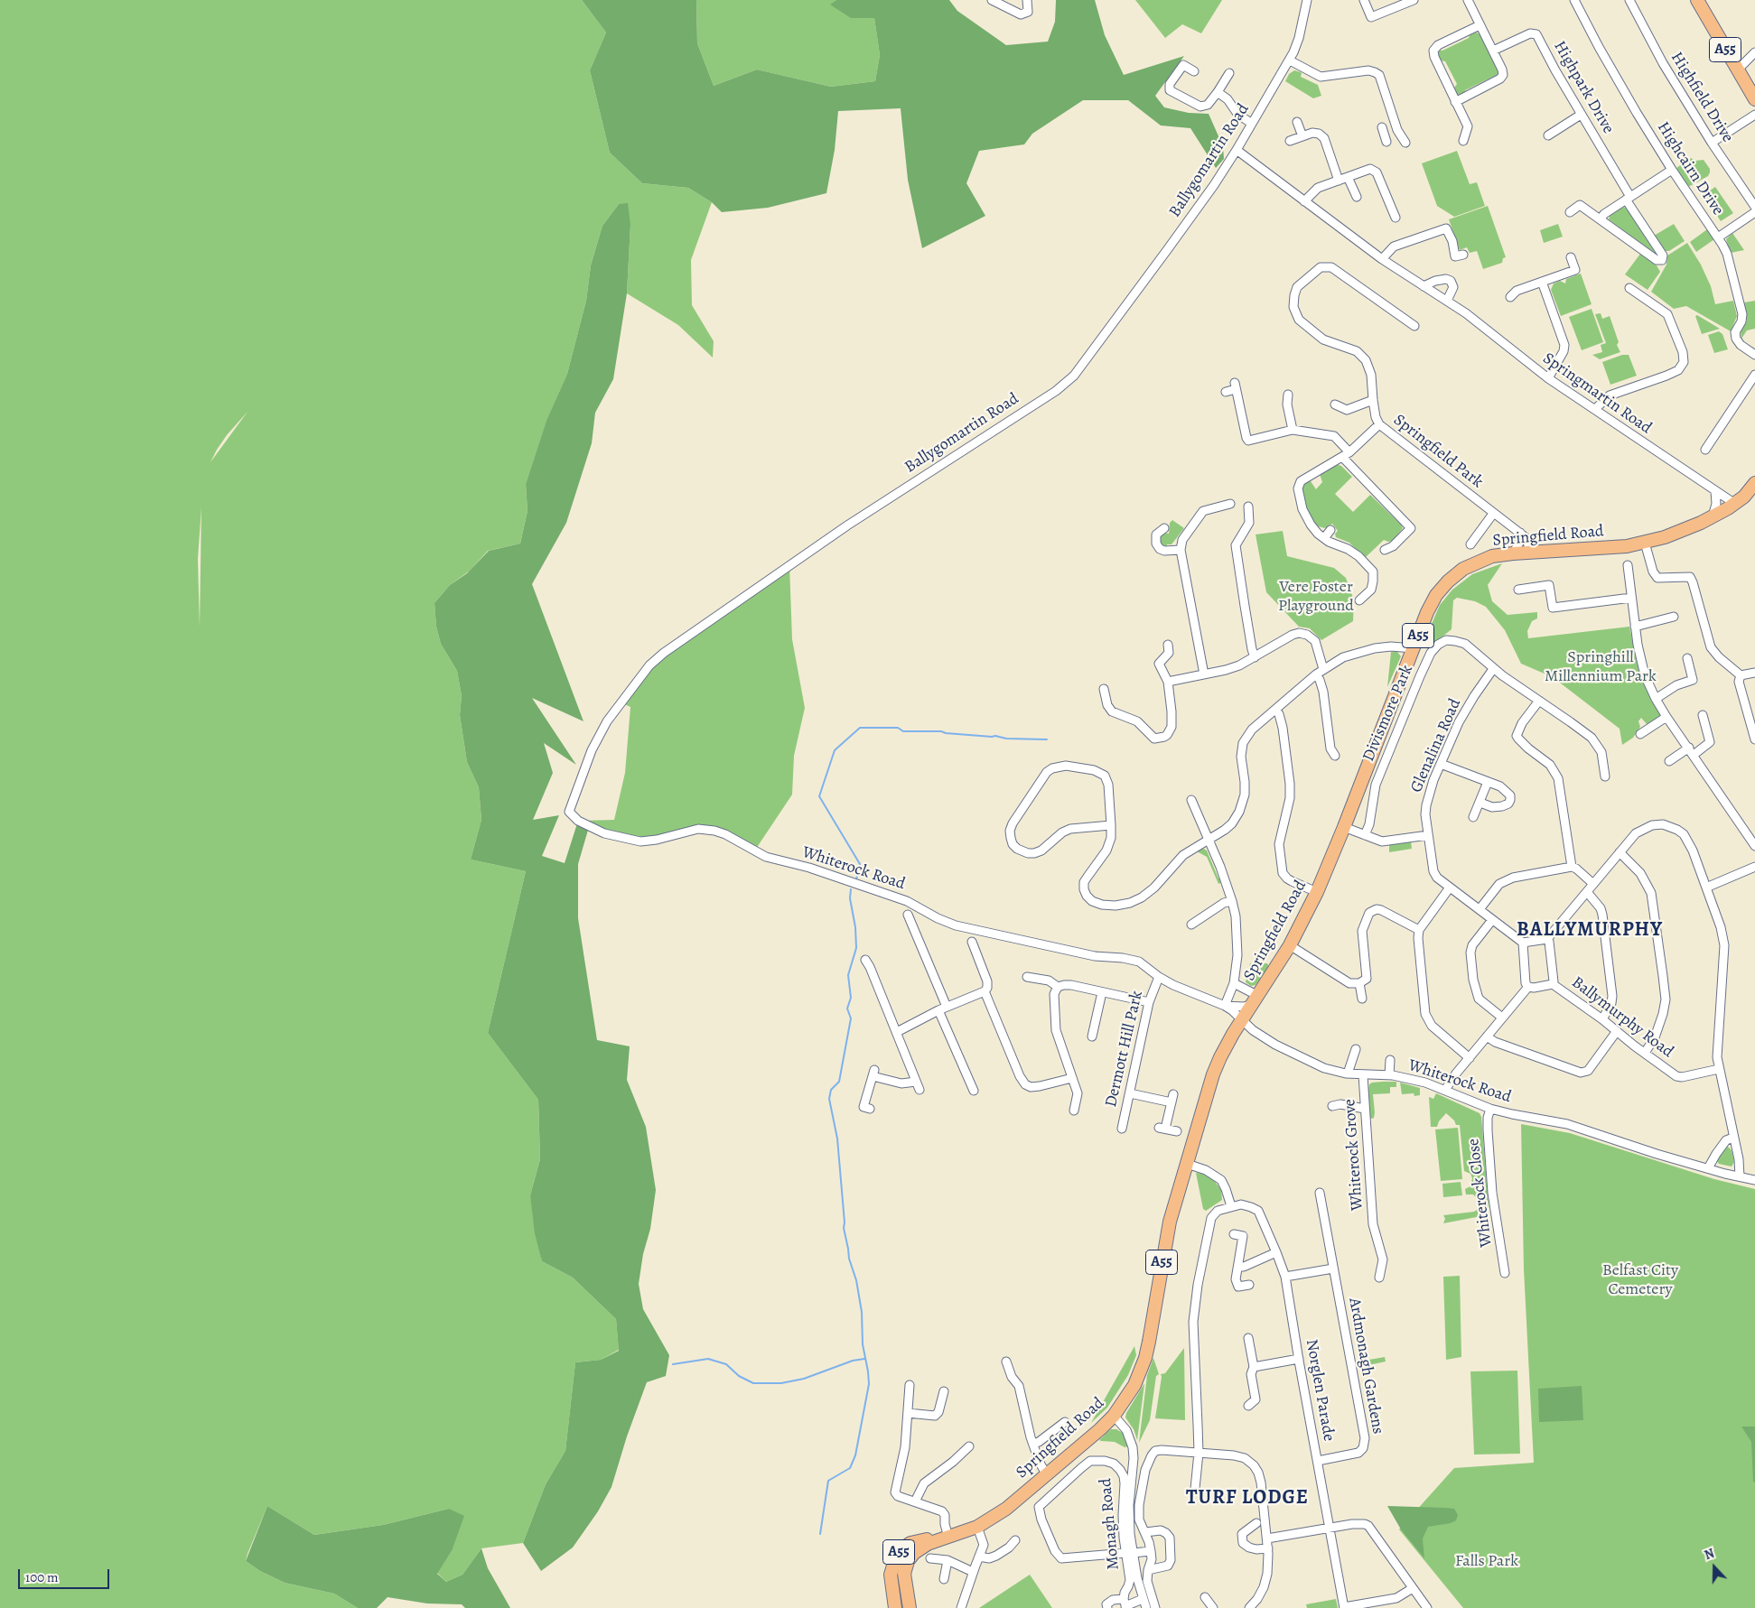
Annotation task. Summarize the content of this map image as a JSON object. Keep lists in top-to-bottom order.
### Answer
{
  "streets": {
    "highway": ["A55", "Springfield Road"],
    "street": [
      "Highpark Drive",
      "Highfield Drive",
      "Ballygomartin Road",
      "Highcairn Drive",
      "Springmartin Road",
      "Springfield Park",
      "Divismore Park",
      "Glenalina Road",
      "Whiterock Road",
      "Ballymurphy Road",
      "Dermott Hill Park",
      "Whiterock Grove",
      "Whiterock Close",
      "Ardmonagh Gardens",
      "Norglen Parade",
      "Monagh Road"
    ]
  },
  "crossings": [
    ["A55", "Springfield Road"],
    ["Ballygomartin Road", "Springmartin Road"],
    ["Ballygomartin Road", "Whiterock Road"],
    ["Springmartin Road", "Springfield Road"],
    ["Springfield Park", "Springfield Road"],
    ["Springfield Road", "Whiterock Road"],
    ["Divismore Park", "Glenalina Road"],
    ["Whiterock Road", "Dermott Hill Park"],
    ["Whiterock Road", "Whiterock Grove"],
    ["Whiterock Road", "Whiterock Close"],
    ["Ardmonagh Gardens", "Norglen Parade"]
  ],
  "districts": ["BALLYMURPHY", "TURF LODGE"],
  "parks": [
    "Vere Foster Playground",
    "Springhill Millennium Park",
    "Belfast City Cemetery",
    "Falls Park"
  ],
  "scale_bar": "100 m",
  "north": "top"
}
